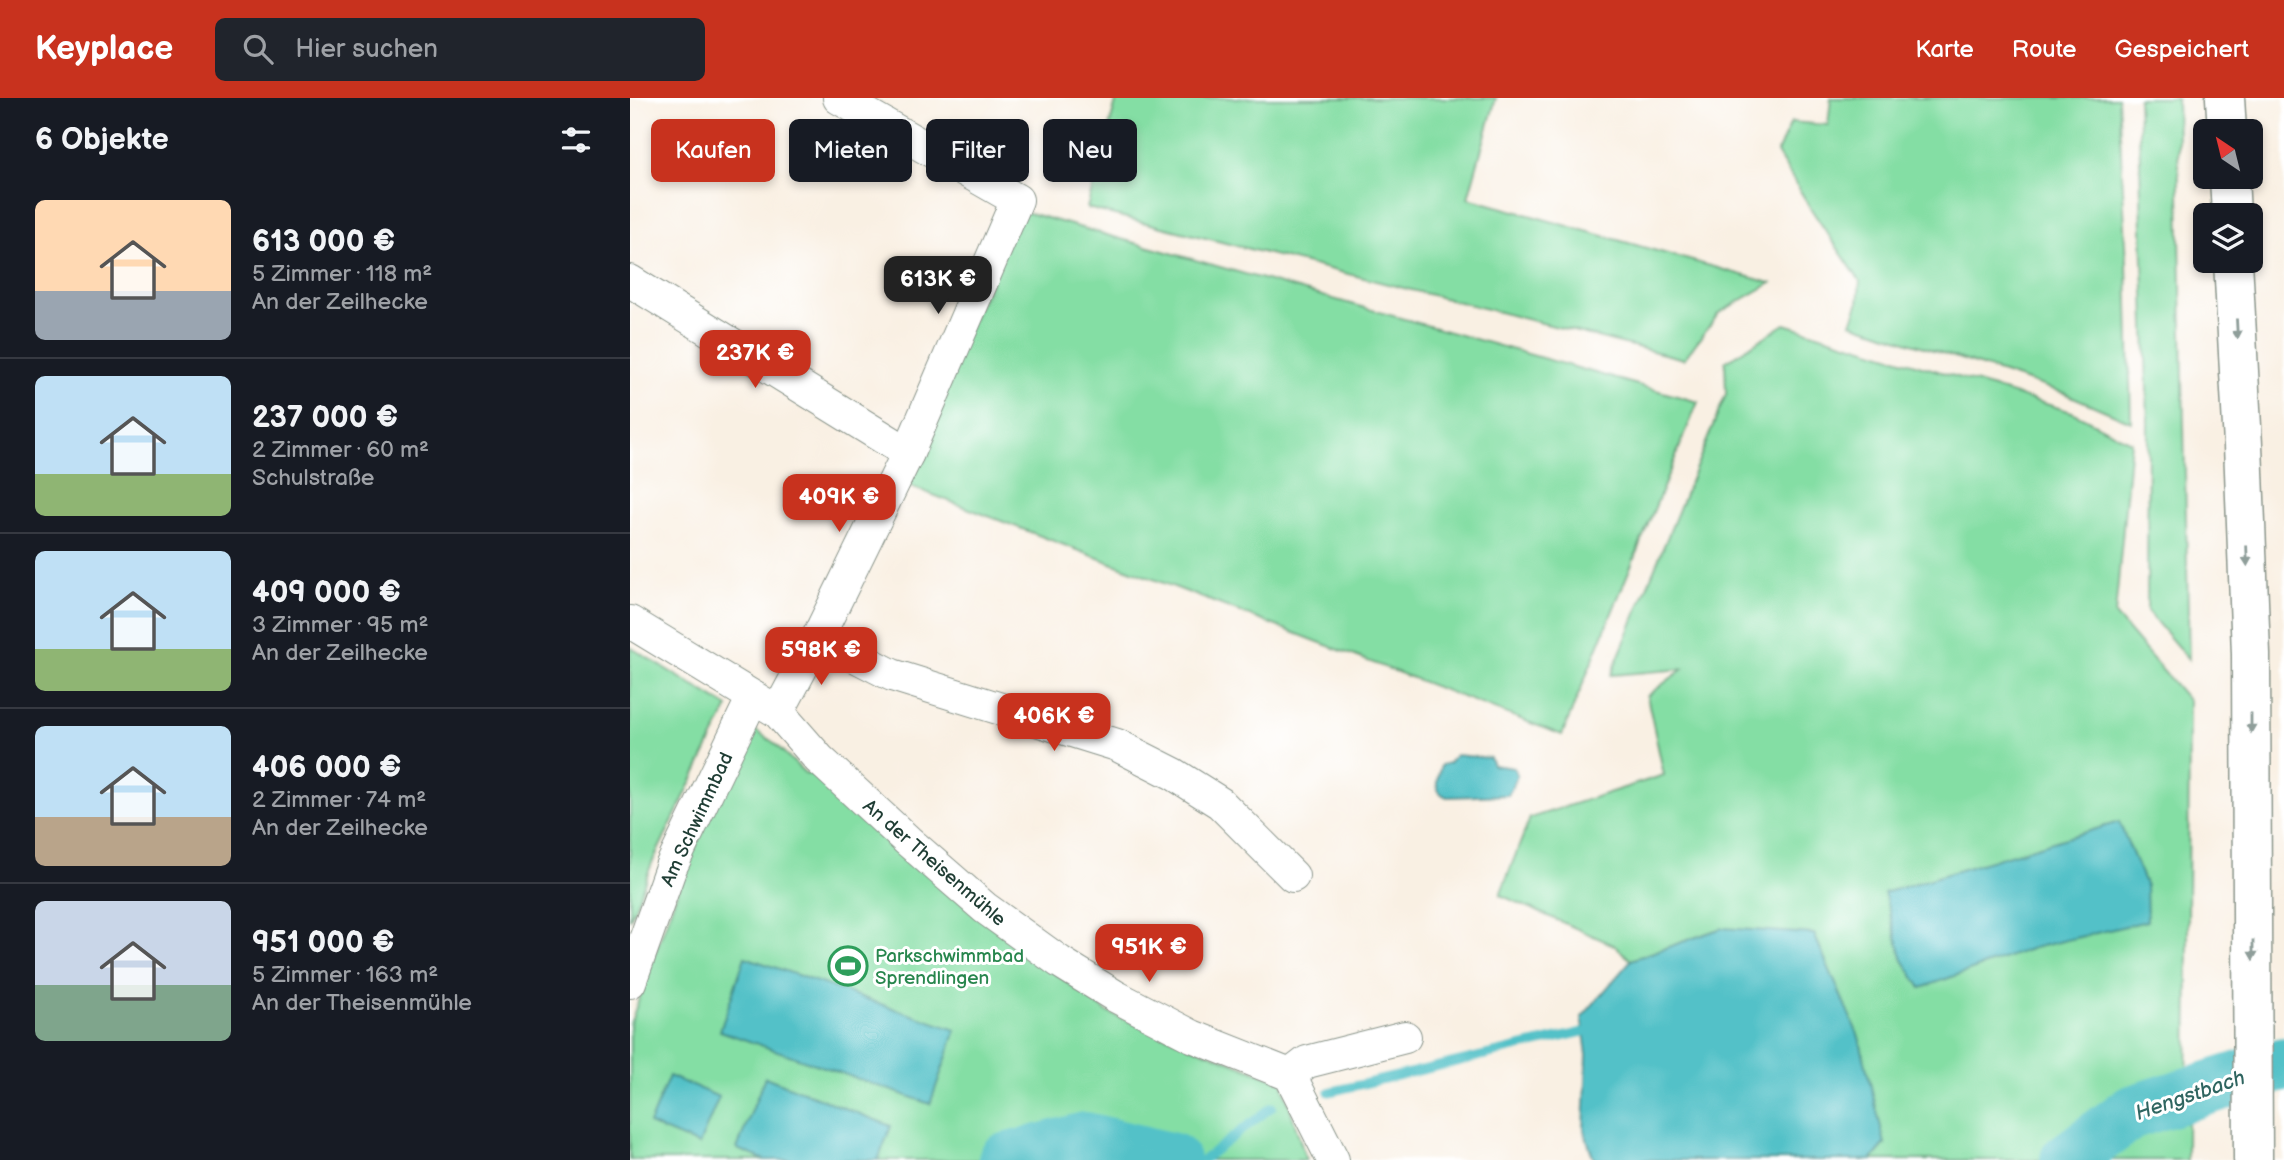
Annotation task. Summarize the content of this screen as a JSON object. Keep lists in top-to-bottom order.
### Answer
{
  "streets": {
    "street": ["Am Schwimmbad", "An der Theisenmühle"]
  },
  "crossings": [
    ["Am Schwimmbad", "An der Theisenmühle"]
  ],
  "water": ["Hengstbach"],
  "places": {
    "sports": ["Parkschwimmbad Sprendlingen"]
  },
  "north": "top left",
  "page": {
    "header": "Keyplace",
    "search": "Hier suchen",
    "nav": ["Karte", "Route", "Gespeichert"],
    "heading": "6 Objekte",
    "chip": [
      "Kaufen",
      "Mieten",
      "Filter",
      "Neu"
    ],
    "list": [
      {
        "name": "613 000 €",
        "note": "5 Zimmer · 118 m² · An der Zeilhecke"
      },
      {
        "name": "237 000 €",
        "note": "2 Zimmer · 60 m² · Schulstraße"
      },
      {
        "name": "409 000 €",
        "note": "3 Zimmer · 95 m² · An der Zeilhecke"
      },
      {
        "name": "406 000 €",
        "note": "2 Zimmer · 74 m² · An der Zeilhecke"
      },
      {
        "name": "951 000 €",
        "note": "5 Zimmer · 163 m² · An der Theisenmühle"
      }
    ],
    "price": [
      "613K €",
      "237K €",
      "409K €",
      "598K €",
      "406K €",
      "951K €"
    ]
  }
}
